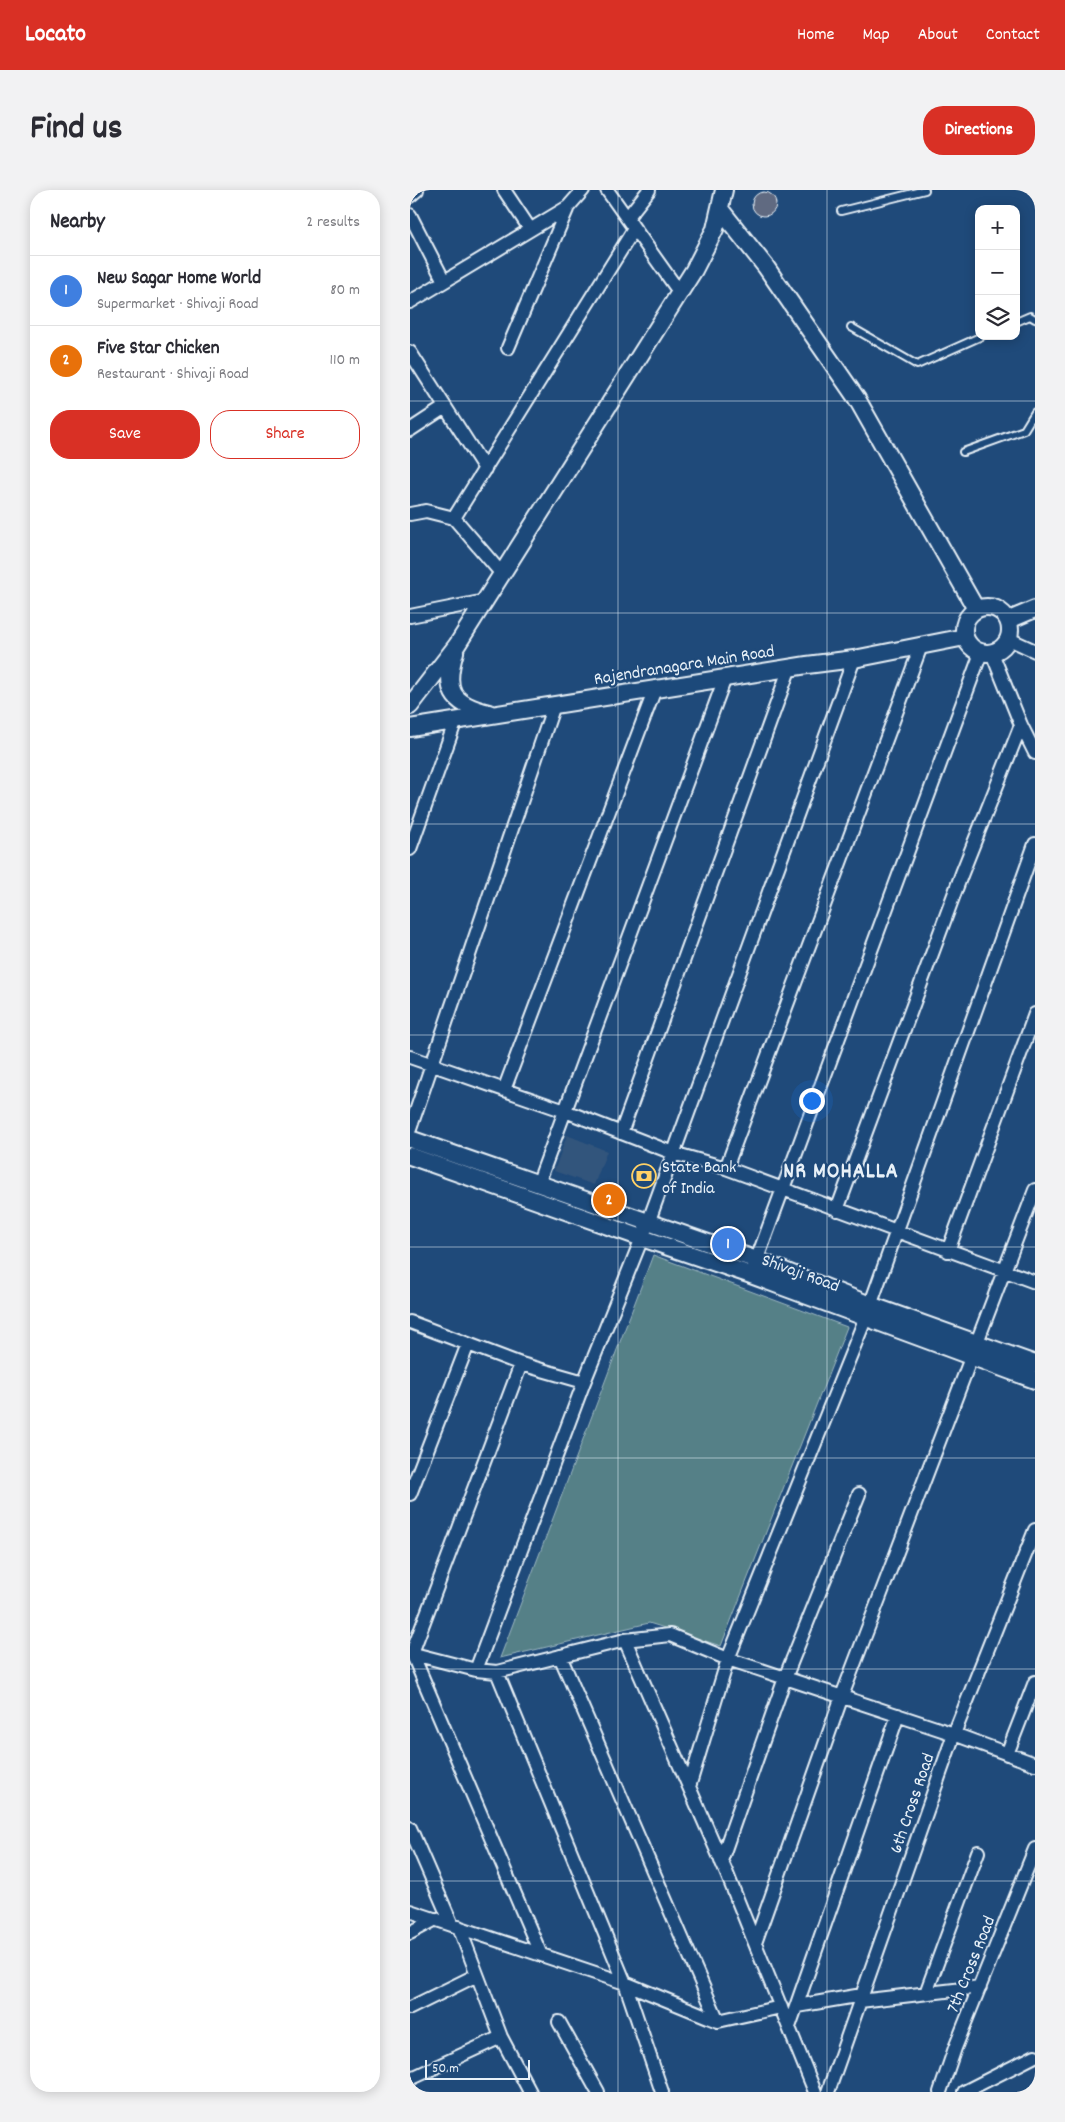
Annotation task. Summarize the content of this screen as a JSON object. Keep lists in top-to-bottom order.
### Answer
{
  "streets": {
    "street": [
      "Rajendranagara Main Road",
      "Shivaji Road",
      "6th Cross Road",
      "7th Cross Road"
    ]
  },
  "districts": ["NR MOHALLA"],
  "places": {
    "bank": ["State Bank of India"]
  },
  "scale_bar": "50 m",
  "page": {
    "header": "Locato",
    "nav": [
      "Home",
      "Map",
      "About",
      "Contact"
    ],
    "title": "Find us",
    "buttons": [
      "Directions",
      ["Save", "Share"]
    ],
    "heading": ["Nearby", "2 results"],
    "map_buttons": ["+", "−"],
    "list": [
      {
        "mark": "1",
        "name": "New Sagar Home World",
        "note": "Supermarket · Shivaji Road",
        "value": "80 m"
      },
      {
        "mark": "2",
        "name": "Five Star Chicken",
        "note": "Restaurant · Shivaji Road",
        "value": "110 m"
      }
    ],
    "pins": ["2", "1"],
    "scale": "50 m"
  }
}
